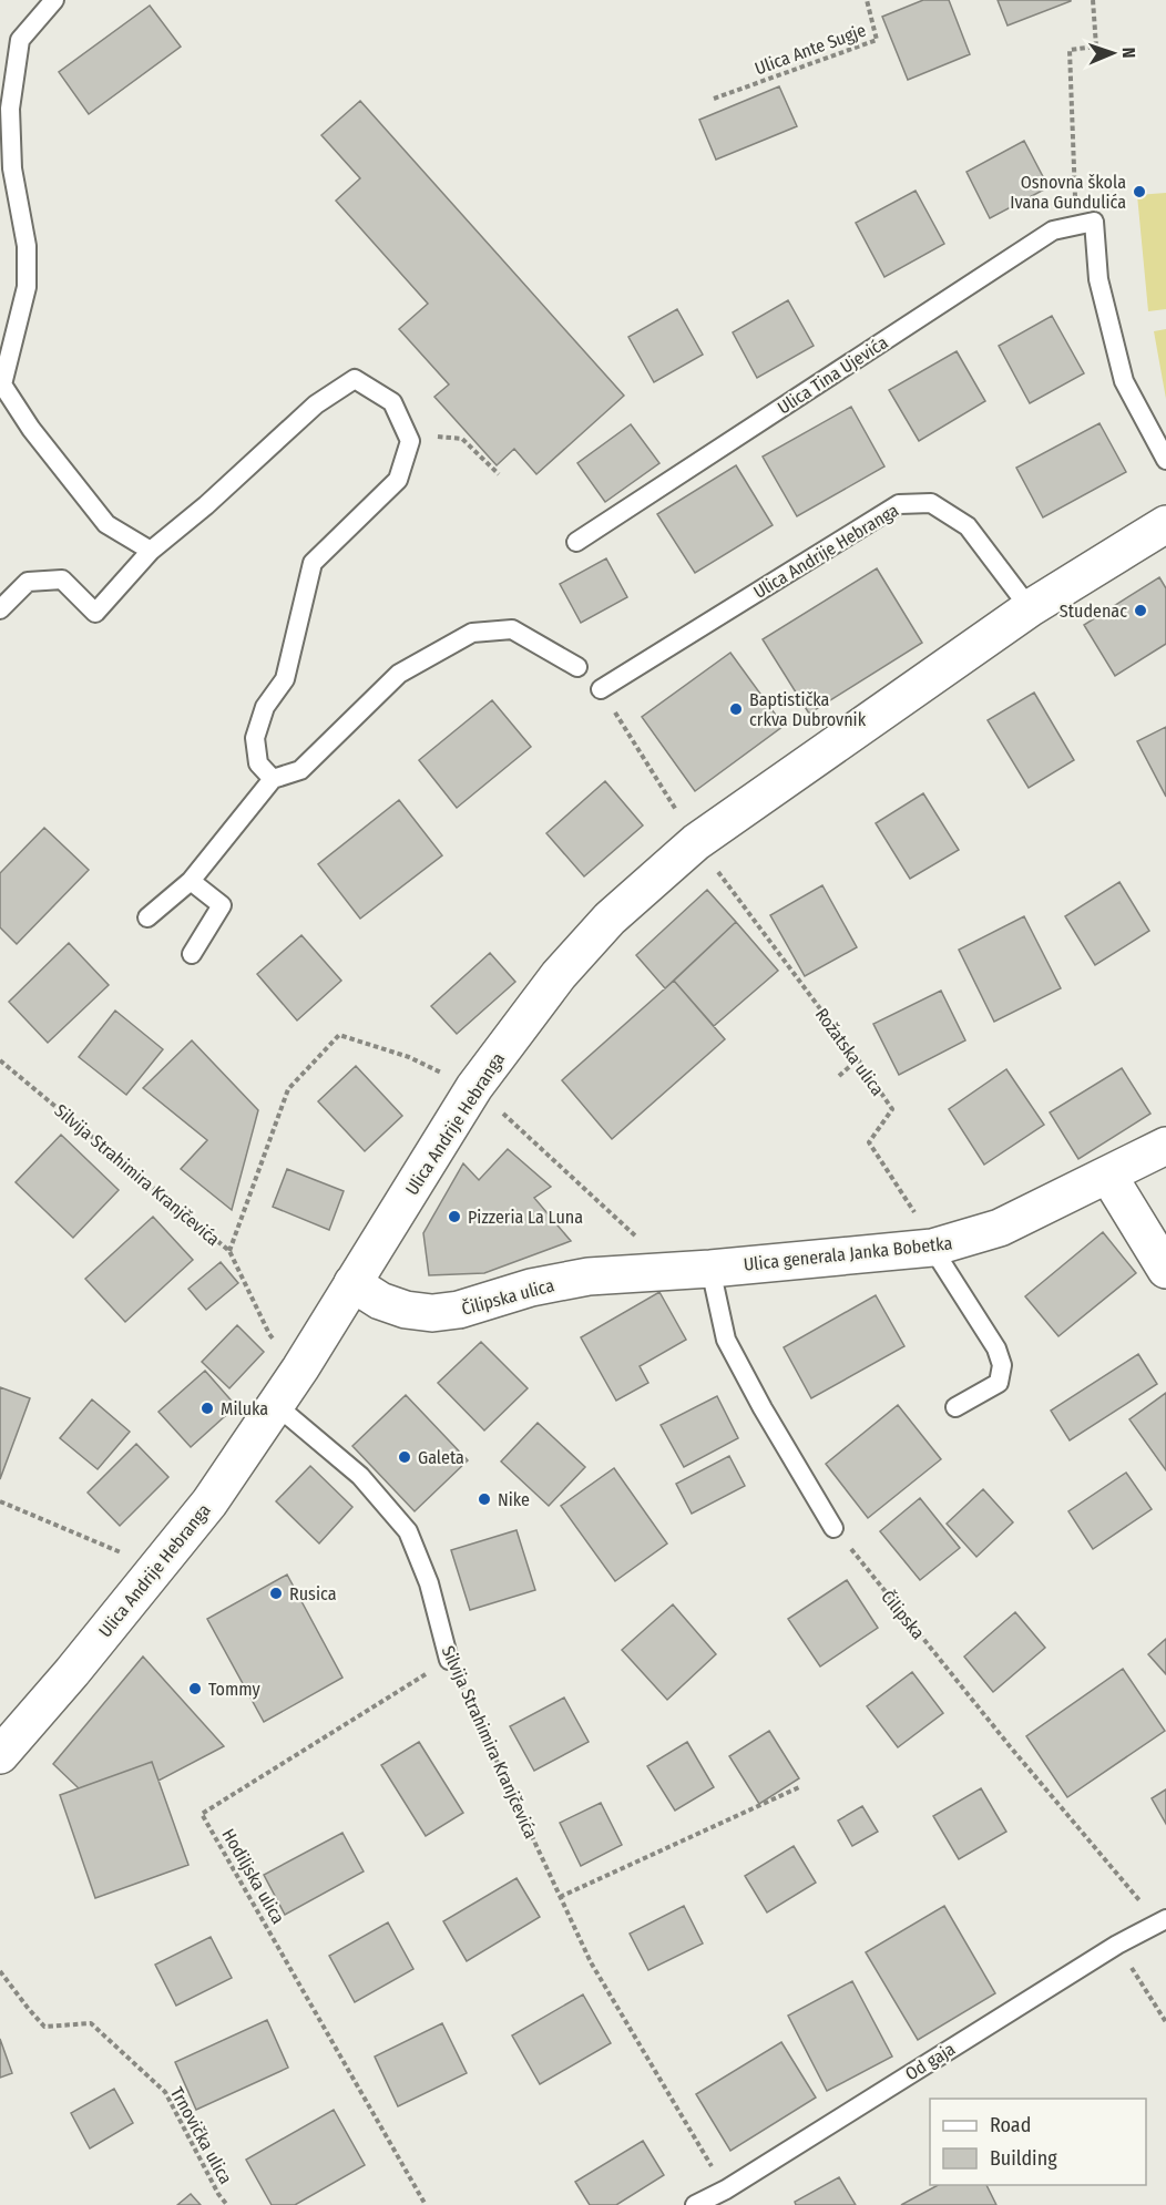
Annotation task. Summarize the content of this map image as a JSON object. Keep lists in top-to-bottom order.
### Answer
{
  "streets": {
    "street": ["Ulica Andrije Hebranga", "Ulica generala Janka Bobetka", "Čilipska ulica"],
    "lane": ["Ulica Tina Ujevića", "Silvija Strahimira Kranjčevića", "Od gaja"],
    "path": [
      "Ulica Ante Sugje",
      "Rožatska ulica",
      "Čilipska",
      "Hodiljska ulica",
      "Trnovička ulica"
    ]
  },
  "crossings": [
    ["Ulica Andrije Hebranga", "Rožatska ulica"],
    ["Ulica Andrije Hebranga", "Silvija Strahimira Kranjčevića"],
    ["Ulica Andrije Hebranga", "Čilipska ulica"],
    ["Rožatska ulica", "Ulica generala Janka Bobetka"],
    ["Silvija Strahimira Kranjčevića", "Hodiljska ulica"],
    ["Silvija Strahimira Kranjčevića", "Od gaja"],
    ["Ulica generala Janka Bobetka", "Čilipska ulica"],
    ["Čilipska", "Od gaja"]
  ],
  "places": [
    "Osnovna škola Ivana Gundulića",
    "Studenac",
    "Baptistička crkva Dubrovnik",
    "Pizzeria La Luna",
    "Miluka",
    "Galeta",
    "Nike",
    "Rusica",
    "Tommy"
  ],
  "legend": ["Road", "Building"],
  "north": "right"
}
